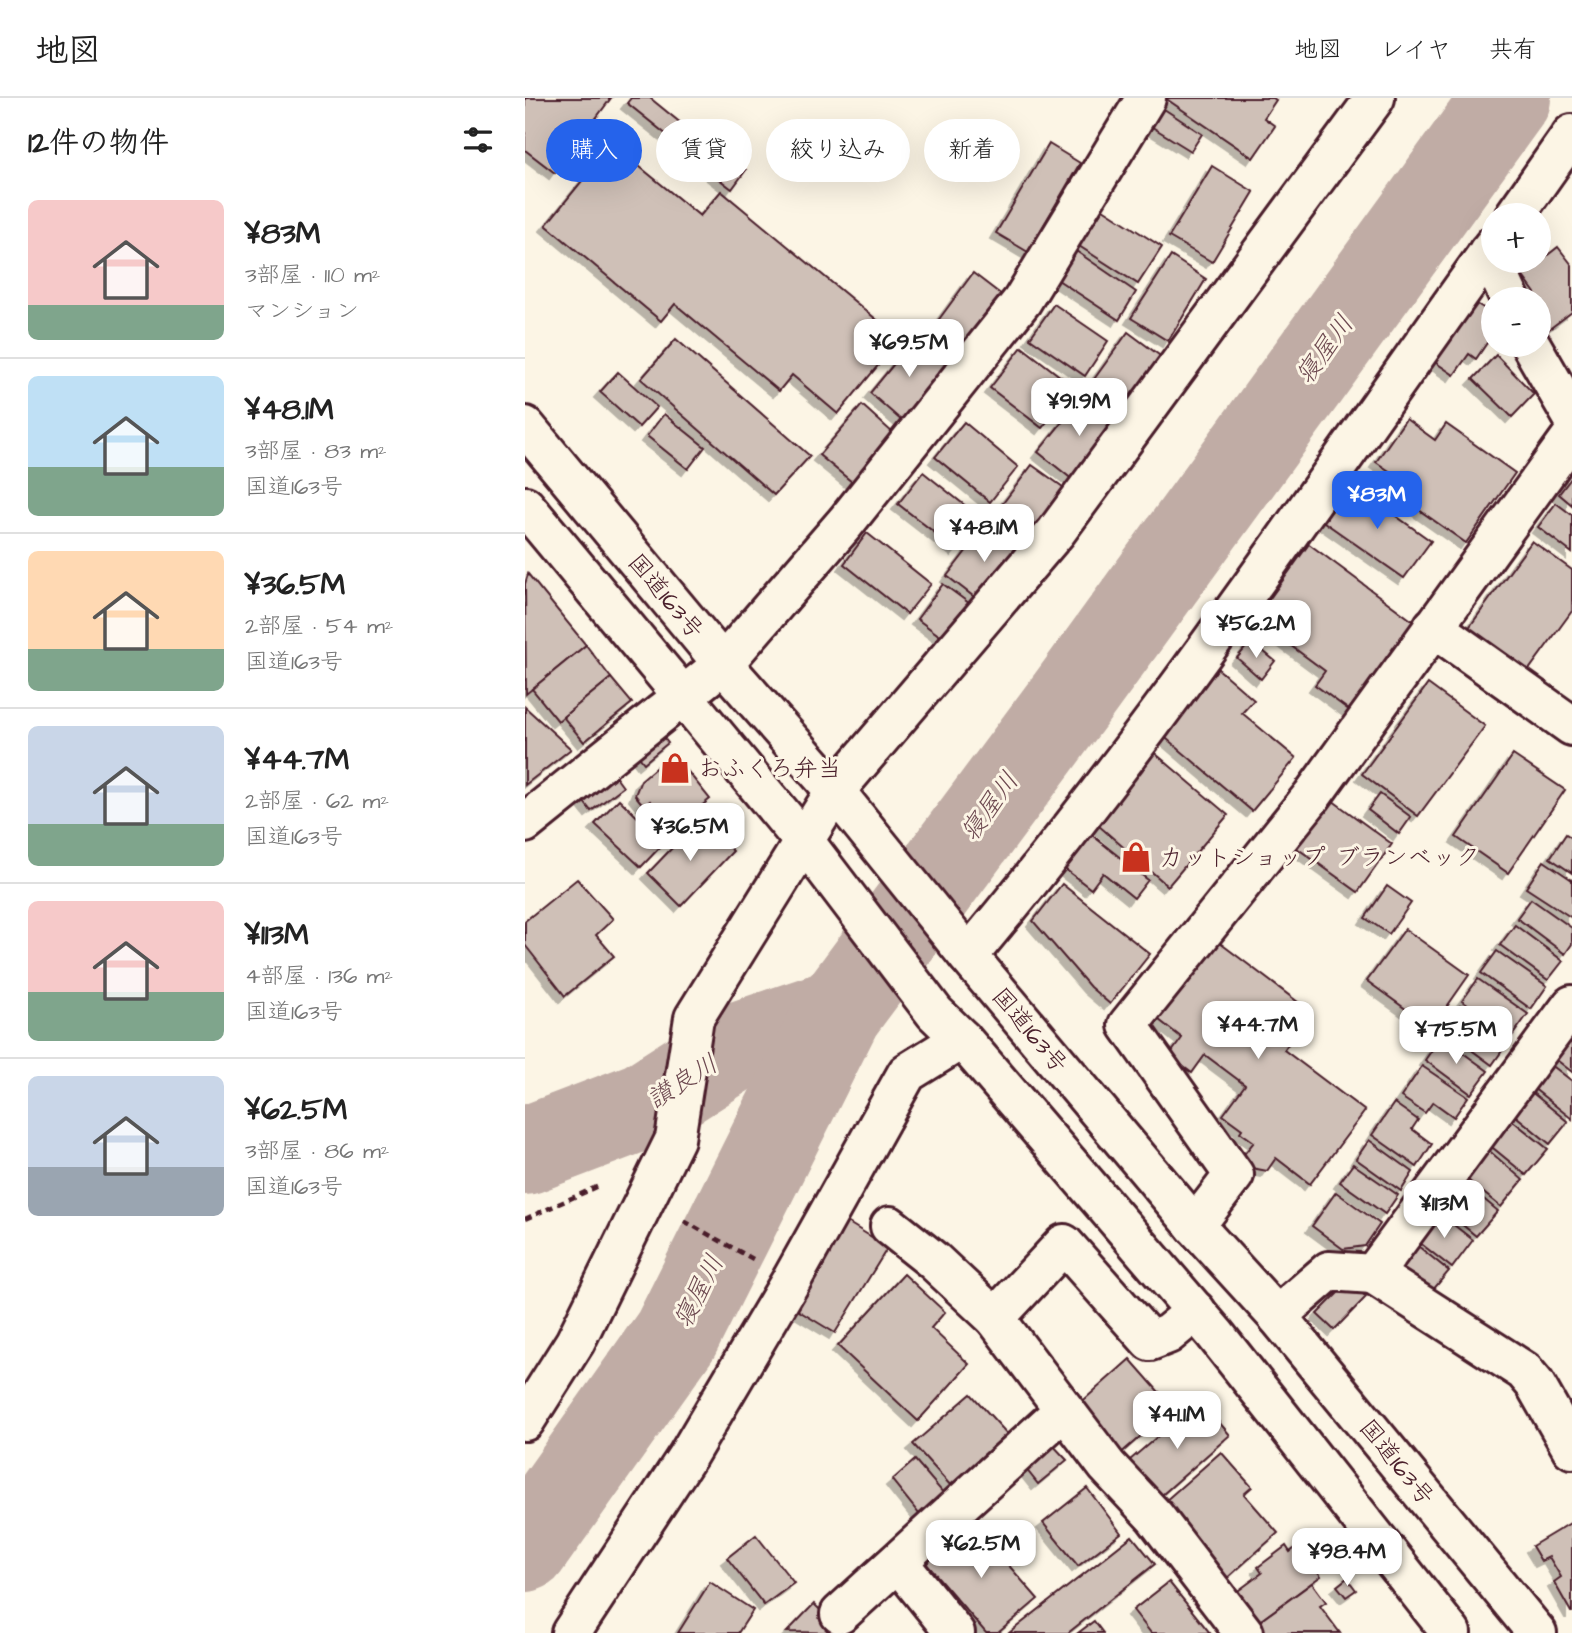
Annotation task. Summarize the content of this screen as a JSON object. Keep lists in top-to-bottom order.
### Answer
{
  "streets": {
    "main road": ["国道163号"]
  },
  "water": ["寝屋川", "讃良川"],
  "places": {
    "shop": ["おふくろ弁当", "カットショップ ブランベック"]
  },
  "page": {
    "header": "地図",
    "nav": ["地図", "レイヤ", "共有"],
    "heading": "12件の物件",
    "chip": [
      "購入",
      "賃貸",
      "絞り込み",
      "新着"
    ],
    "list": [
      {
        "name": "¥83M",
        "note": "3部屋 · 110 m² · マンション"
      },
      {
        "name": "¥48.1M",
        "note": "3部屋 · 83 m² · 国道163号"
      },
      {
        "name": "¥36.5M",
        "note": "2部屋 · 54 m² · 国道163号"
      },
      {
        "name": "¥44.7M",
        "note": "2部屋 · 62 m² · 国道163号"
      },
      {
        "name": "¥113M",
        "note": "4部屋 · 136 m² · 国道163号"
      },
      {
        "name": "¥62.5M",
        "note": "3部屋 · 86 m² · 国道163号"
      }
    ],
    "map_buttons": ["+", "−"],
    "price": [
      "¥69.5M",
      "¥91.9M",
      "¥83M",
      "¥48.1M",
      "¥56.2M",
      "¥36.5M",
      "¥44.7M",
      "¥75.5M",
      "¥113M",
      "¥41.1M",
      "¥62.5M",
      "¥98.4M"
    ]
  }
}
